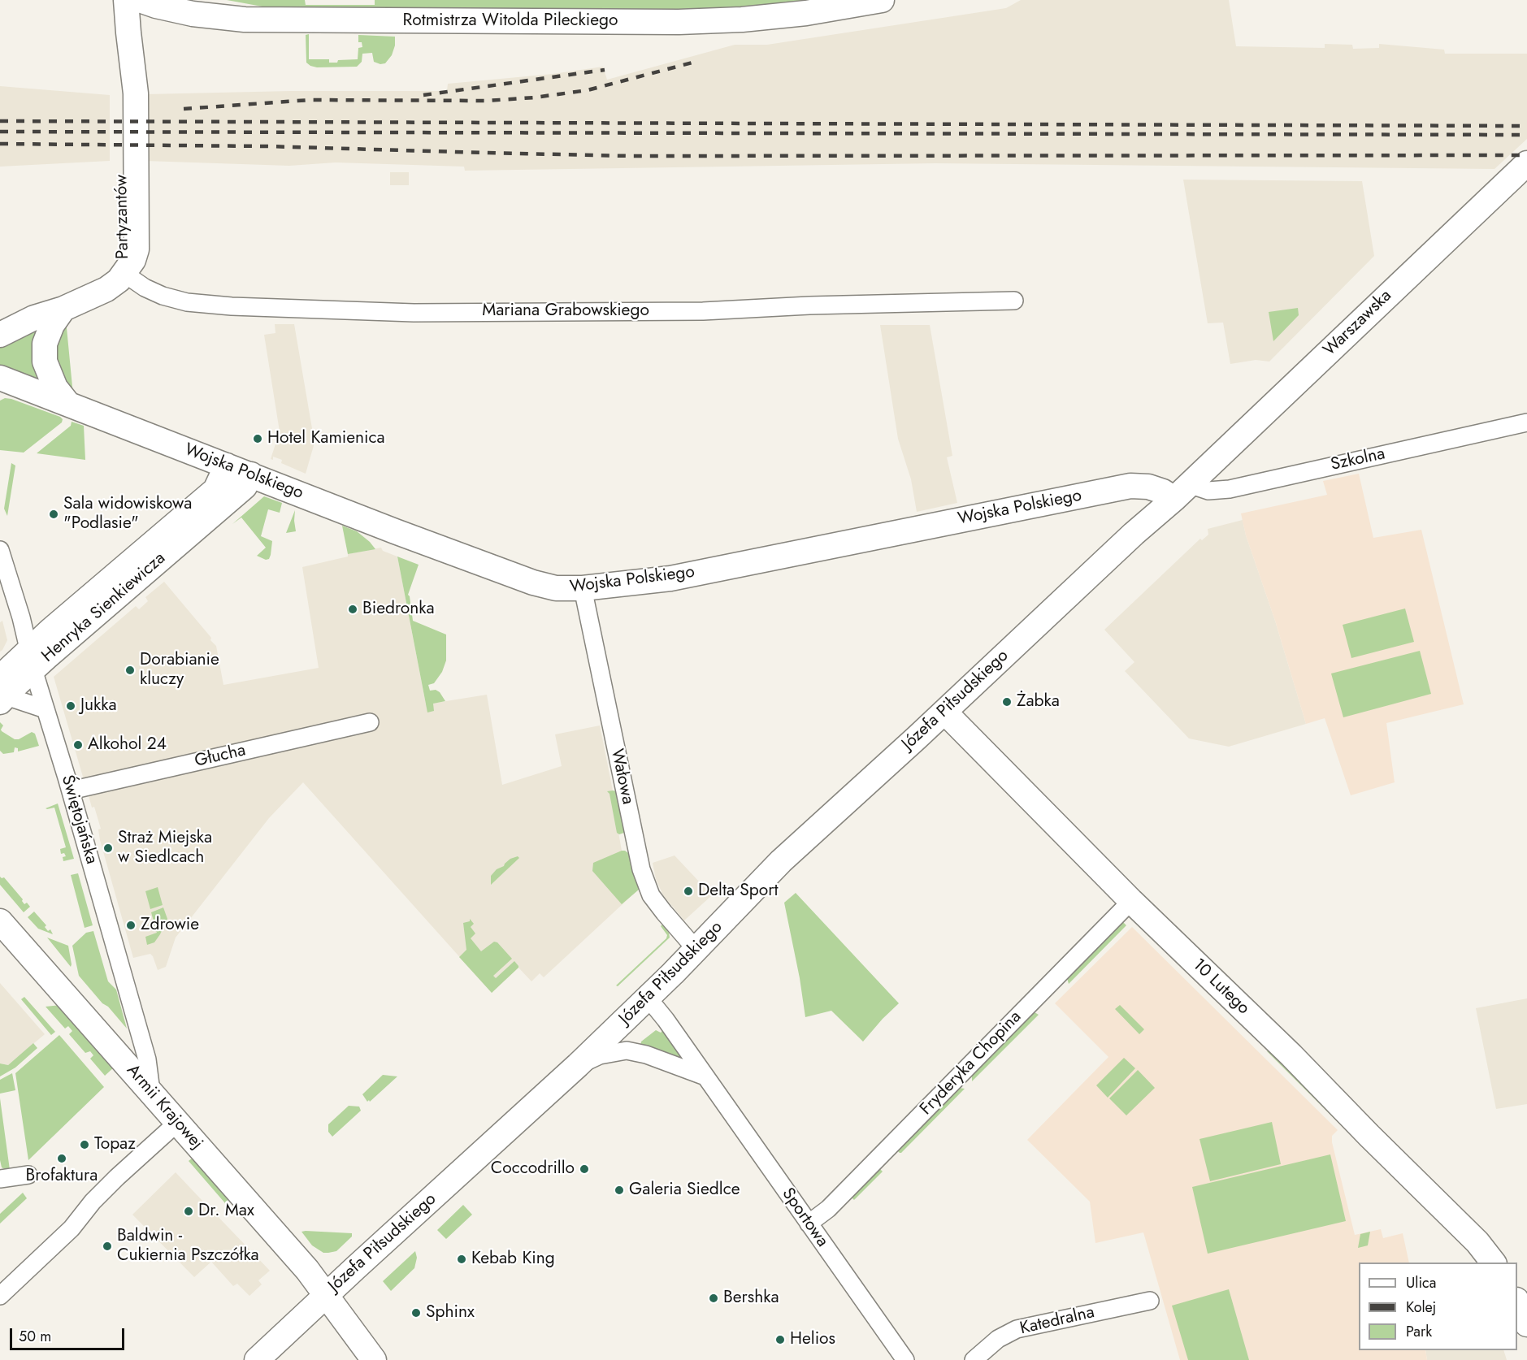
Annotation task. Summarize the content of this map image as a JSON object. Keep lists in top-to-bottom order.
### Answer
{
  "streets": {
    "street": [
      "Rotmistrza Witolda Pileckiego",
      "Partyzantów",
      "Mariana Grabowskiego",
      "Warszawska",
      "Szkolna",
      "Wojska Polskiego",
      "Henryka Sienkiewicza",
      "Józefa Piłsudskiego",
      "Głucha",
      "Wałowa",
      "Świętojańska",
      "10 Lutego",
      "Fryderyka Chopina",
      "Armii Krajowej",
      "Sportowa",
      "Katedralna"
    ]
  },
  "crossings": [
    ["Partyzantów", "Mariana Grabowskiego"],
    ["Warszawska", "Szkolna"],
    ["Warszawska", "Wojska Polskiego"],
    ["Warszawska", "Józefa Piłsudskiego"],
    ["Szkolna", "Wojska Polskiego"],
    ["Szkolna", "Józefa Piłsudskiego"],
    ["Wojska Polskiego", "Henryka Sienkiewicza"],
    ["Wojska Polskiego", "Józefa Piłsudskiego"],
    ["Wojska Polskiego", "Wałowa"],
    ["Henryka Sienkiewicza", "Świętojańska"],
    ["Józefa Piłsudskiego", "Wałowa"],
    ["Józefa Piłsudskiego", "10 Lutego"],
    ["Józefa Piłsudskiego", "Armii Krajowej"],
    ["Józefa Piłsudskiego", "Sportowa"],
    ["Głucha", "Świętojańska"],
    ["Świętojańska", "Armii Krajowej"],
    ["10 Lutego", "Fryderyka Chopina"],
    ["Fryderyka Chopina", "Sportowa"]
  ],
  "places": [
    "Hotel Kamienica",
    "Sala widowiskowa \"Podlasie\"",
    "Biedronka",
    "Dorabianie kluczy",
    "Żabka",
    "Jukka",
    "Alkohol 24",
    "Straż Miejska w Siedlcach",
    "Delta Sport",
    "Zdrowie",
    "Topaz",
    "Brofaktura",
    "Coccodrillo",
    "Galeria Siedlce",
    "Dr. Max",
    "Baldwin - Cukiernia Pszczółka",
    "Kebab King",
    "Bershka",
    "Sphinx",
    "Helios"
  ],
  "legend": ["Ulica", "Kolej", "Park"],
  "scale_bar": "50 m"
}
